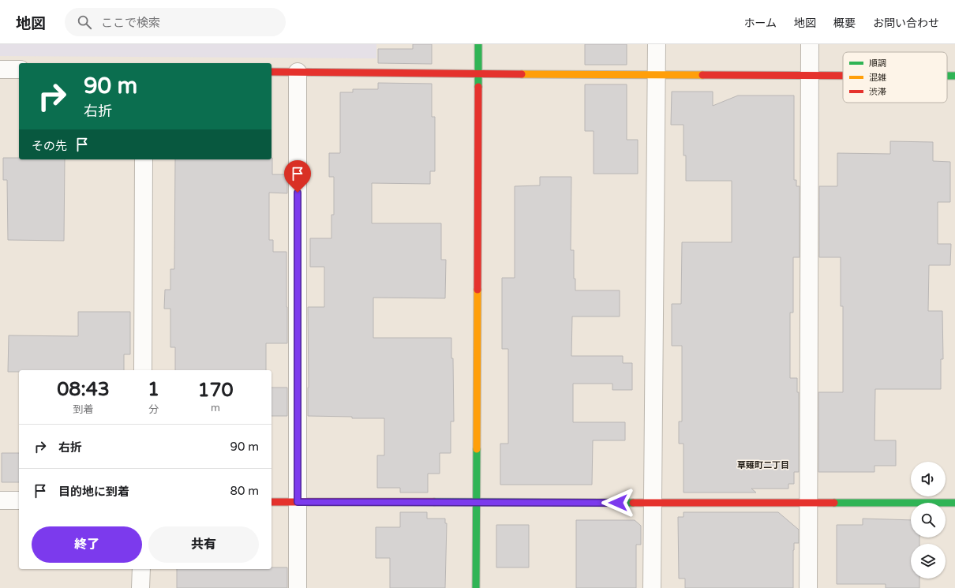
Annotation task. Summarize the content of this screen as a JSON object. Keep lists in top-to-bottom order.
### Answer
{
  "districts": ["草薙町二丁目"],
  "legend": ["順調", "混雑", "渋滞"],
  "page": {
    "header": "地図",
    "search": "ここで検索",
    "nav": [
      "ホーム",
      "地図",
      "概要",
      "お問い合わせ"
    ],
    "turn": ["90 m", "右折"],
    "then": "その先",
    "eta": [
      "08:43",
      "到着",
      "1",
      "分",
      "170",
      "m"
    ],
    "list": [
      {
        "name": "右折",
        "value": "90 m"
      },
      {
        "name": "目的地に到着",
        "value": "80 m"
      }
    ],
    "buttons": ["終了", "共有"]
  }
}
